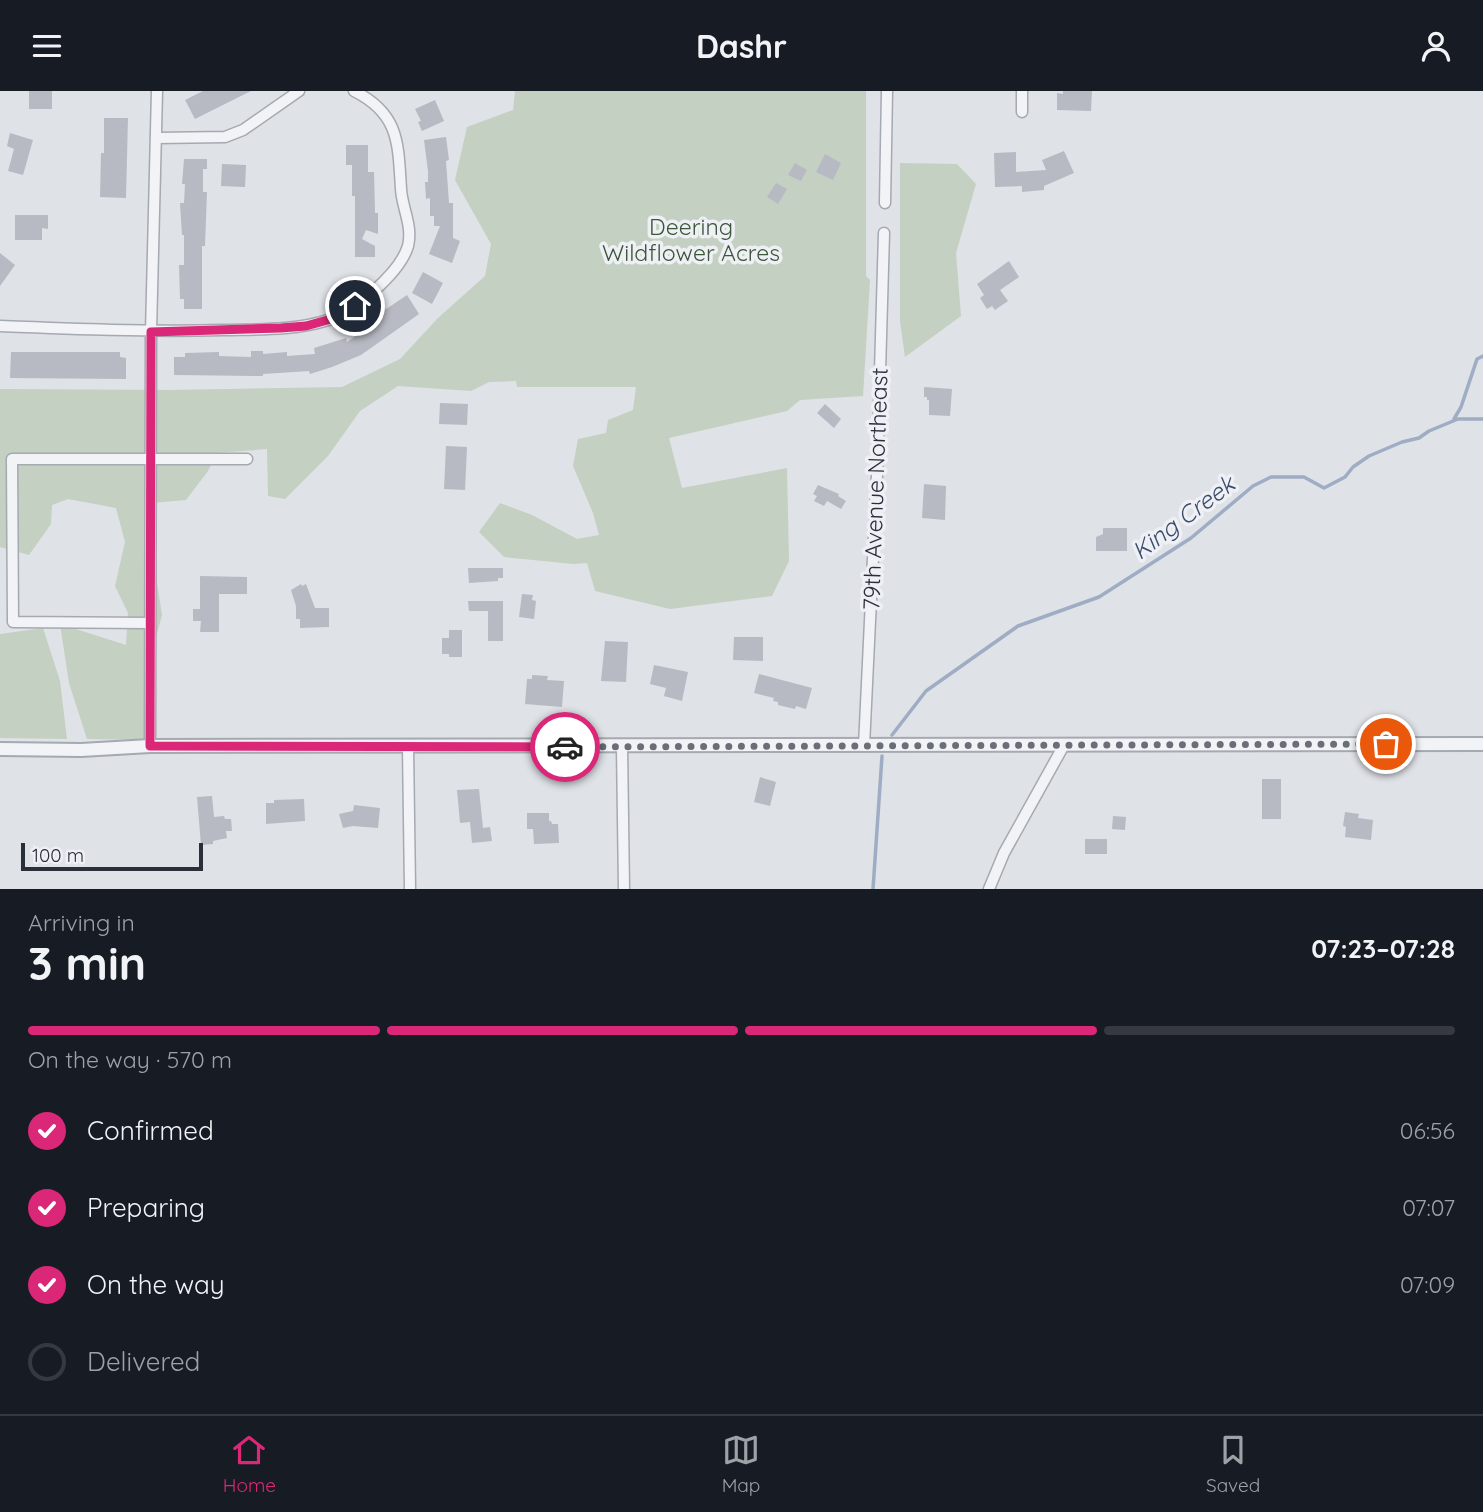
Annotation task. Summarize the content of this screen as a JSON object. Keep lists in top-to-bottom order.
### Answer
{
  "streets": {
    "street": ["79th Avenue Northeast"]
  },
  "water": ["King Creek"],
  "parks": ["Deering Wildflower Acres"],
  "scale_bar": "100 m",
  "page": {
    "header": "Dashr",
    "scale": "100 m",
    "heading": ["3 min", "Arriving in", "07:23–07:28"],
    "bar": "On the way · 570 m",
    "list": [
      ["Confirmed", "06:56"],
      ["Preparing", "07:07"],
      ["On the way", "07:09"],
      "Delivered"
    ],
    "tabs": ["Home", "Map", "Saved"]
  }
}
